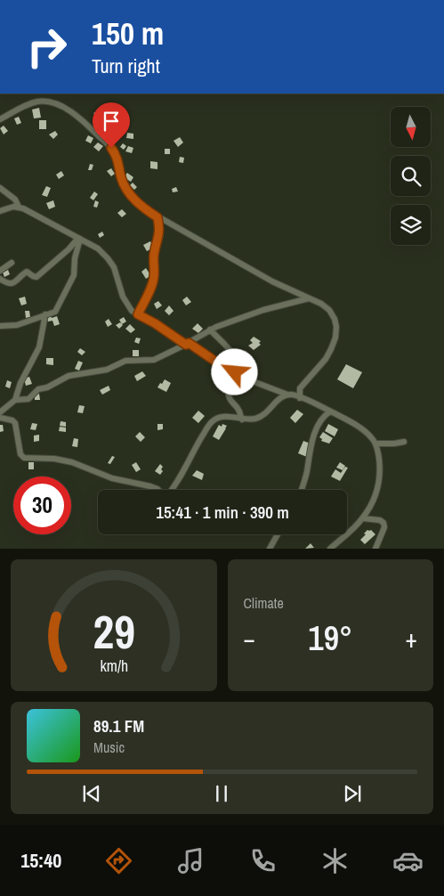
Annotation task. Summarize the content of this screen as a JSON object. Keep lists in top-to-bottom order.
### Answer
{
  "north": "bottom",
  "page": {
    "turn": ["150 m", "Turn right"],
    "limit": "30",
    "trip": "15:41 · 1 min · 390 m",
    "tile": "Climate",
    "heat": ["−", "19°", "+"],
    "song": ["89.1 FM", "Music"],
    "tabs": "15:40",
    "gauge": ["29", "km/h"]
  }
}
